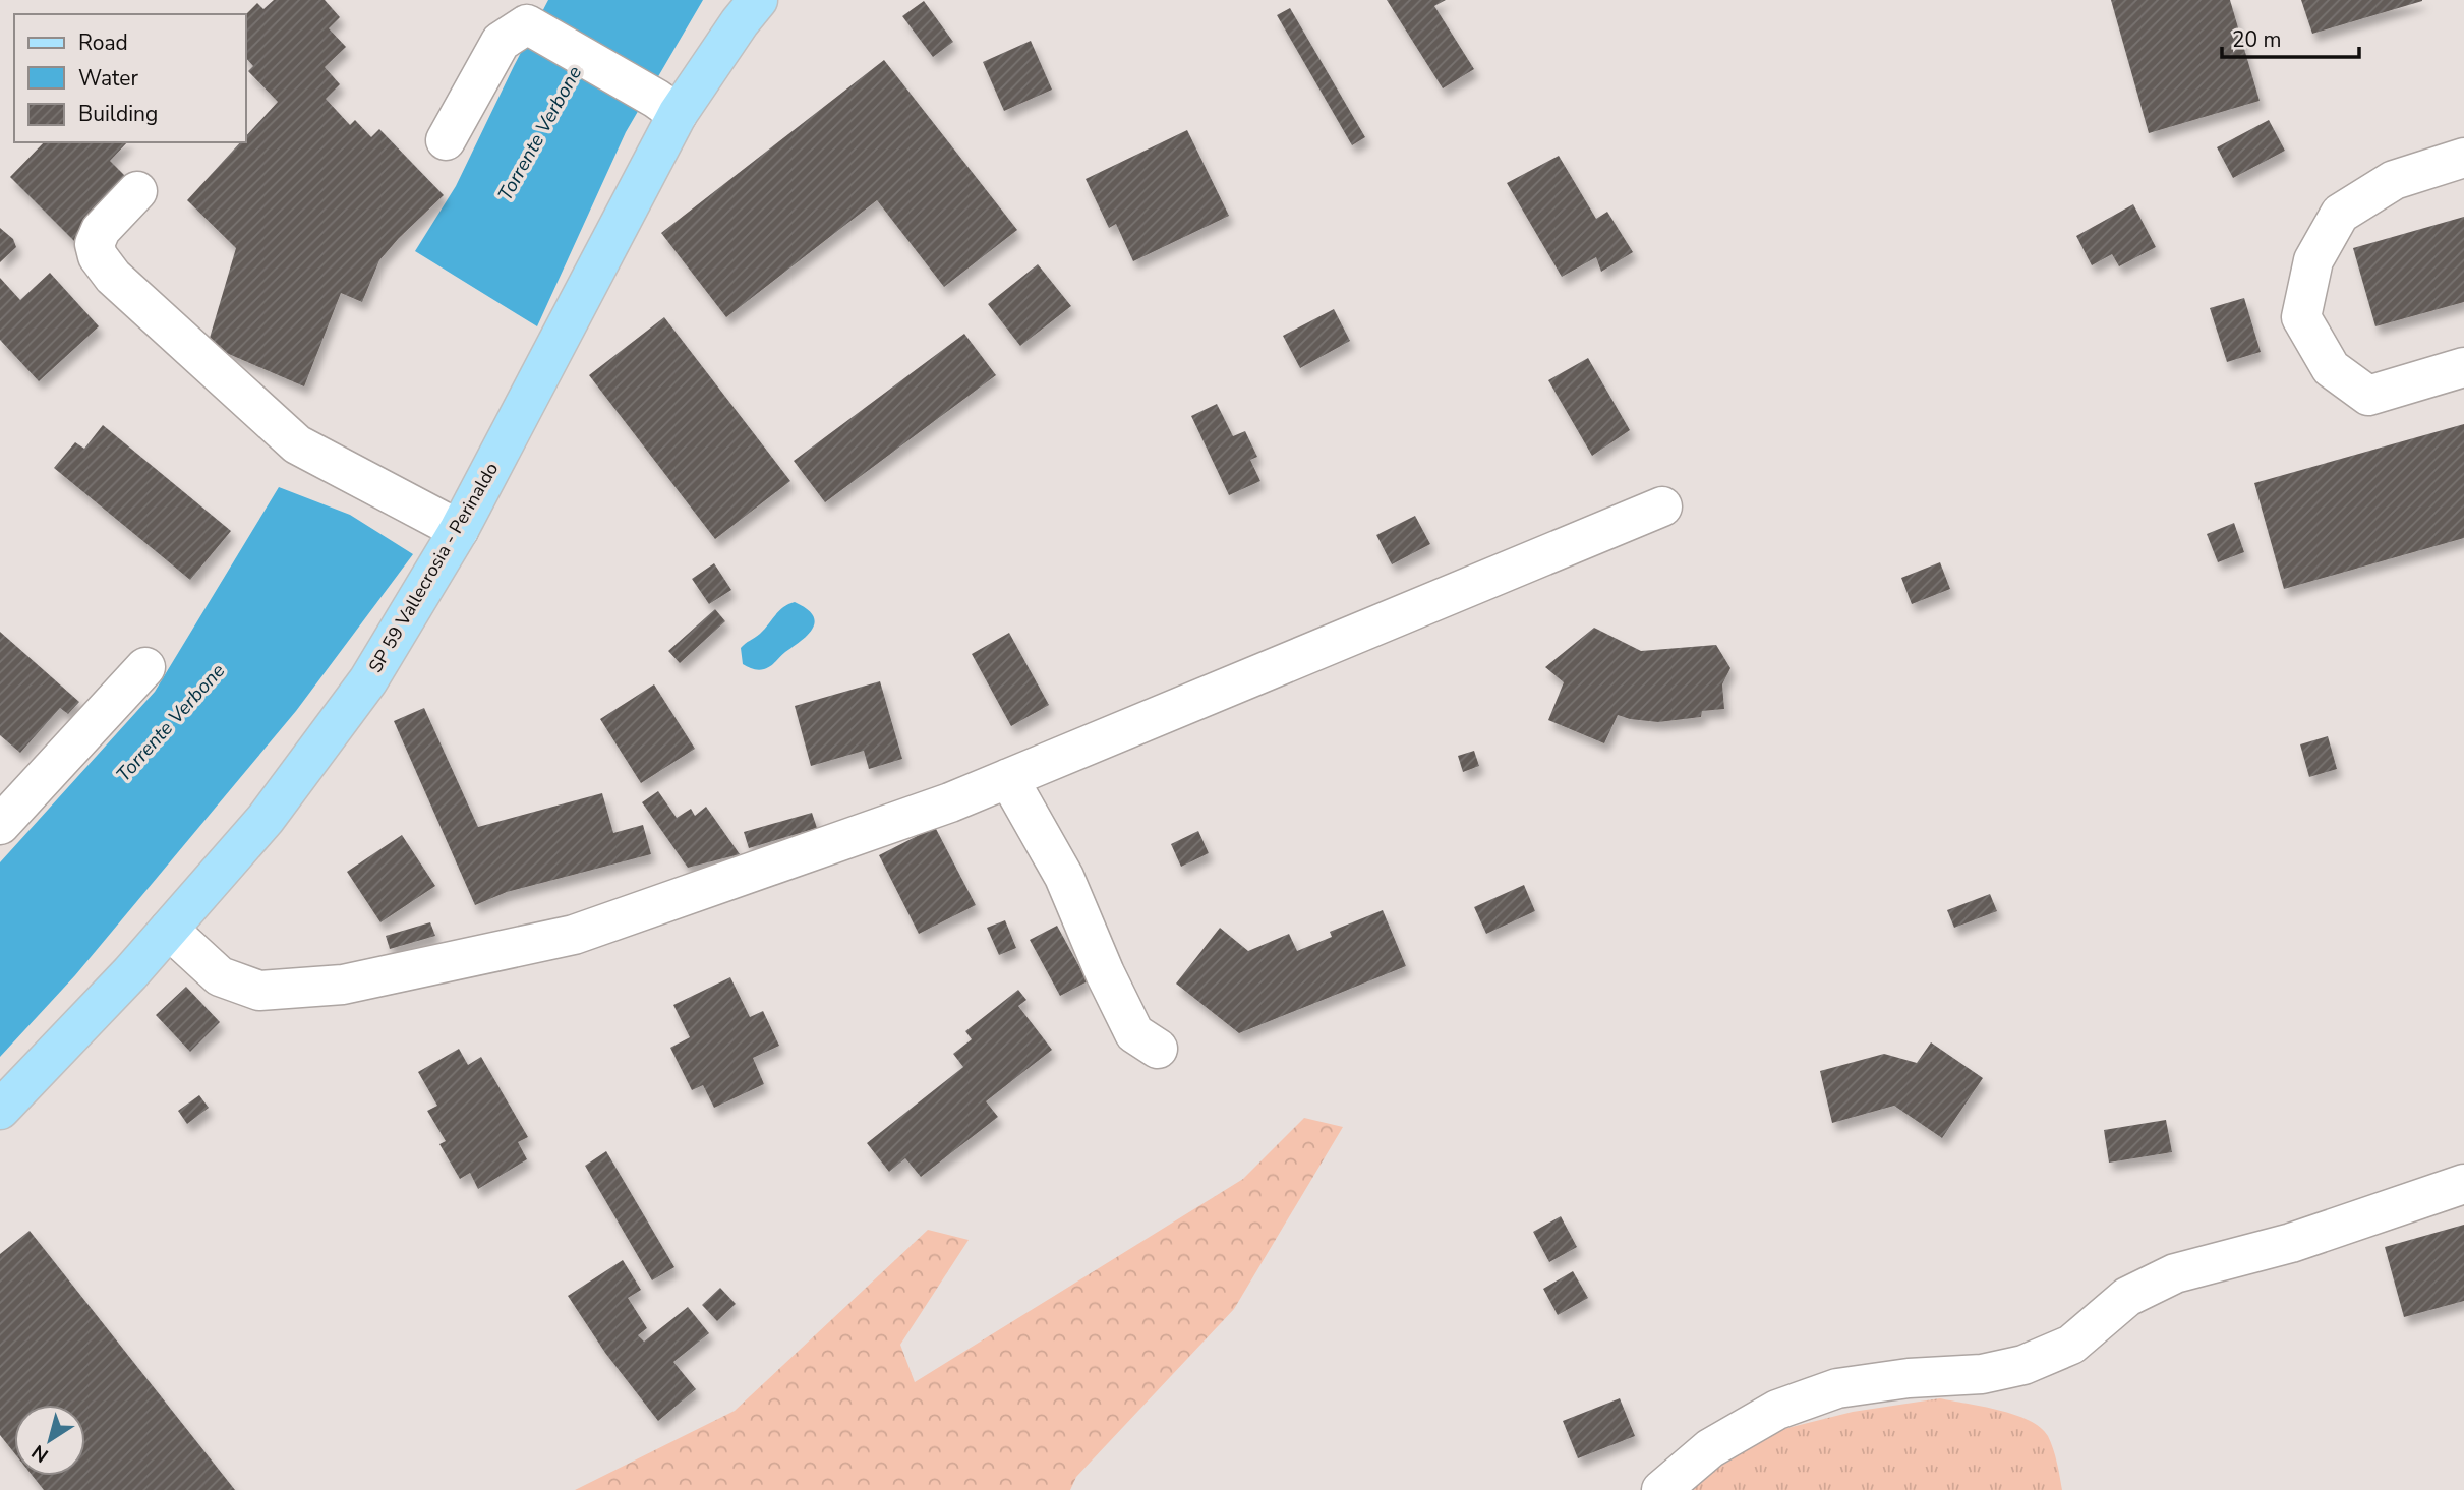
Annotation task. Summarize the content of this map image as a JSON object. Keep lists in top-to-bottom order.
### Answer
{
  "streets": {
    "main road": ["SP 59 Vallecrosia - Perinaldo"]
  },
  "water": ["Torrente Verbone"],
  "legend": ["Road", "Water", "Building"],
  "scale_bar": "20 m",
  "north": "bottom left"
}
